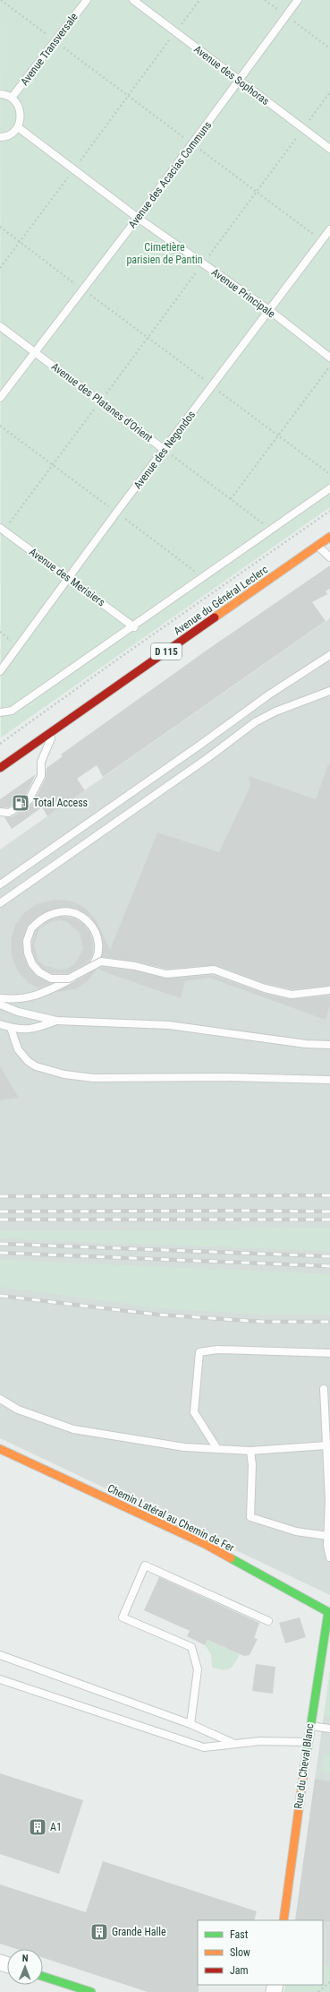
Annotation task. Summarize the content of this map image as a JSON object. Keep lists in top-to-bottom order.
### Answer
{
  "streets": {
    "street": [
      "Avenue du Général Leclerc",
      "D 115",
      "Chemin Latéral au Chemin de Fer",
      "Rue du Cheval Blanc"
    ],
    "lane": [
      "Avenue Transversale",
      "Avenue des Sophoras",
      "Avenue des Acacias Communs",
      "Avenue Principale",
      "Avenue des Platanes d'Orient",
      "Avenue des Negondos",
      "Avenue des Merisiers"
    ]
  },
  "crossings": [
    ["Avenue des Sophoras", "Avenue des Acacias Communs"],
    ["Avenue des Acacias Communs", "Avenue Principale"],
    ["Avenue des Acacias Communs", "Avenue des Platanes d'Orient"],
    ["Avenue Principale", "Avenue des Negondos"],
    ["Avenue des Platanes d'Orient", "Avenue des Negondos"],
    ["Avenue des Negondos", "Avenue des Merisiers"],
    ["Chemin Latéral au Chemin de Fer", "Rue du Cheval Blanc"]
  ],
  "parks": ["Cimetière parisien de Pantin"],
  "places": {
    "fuel station": ["Total Access"],
    "building": ["A1", "Grande Halle"]
  },
  "legend": ["Fast", "Slow", "Jam"],
  "north": "top"
}
